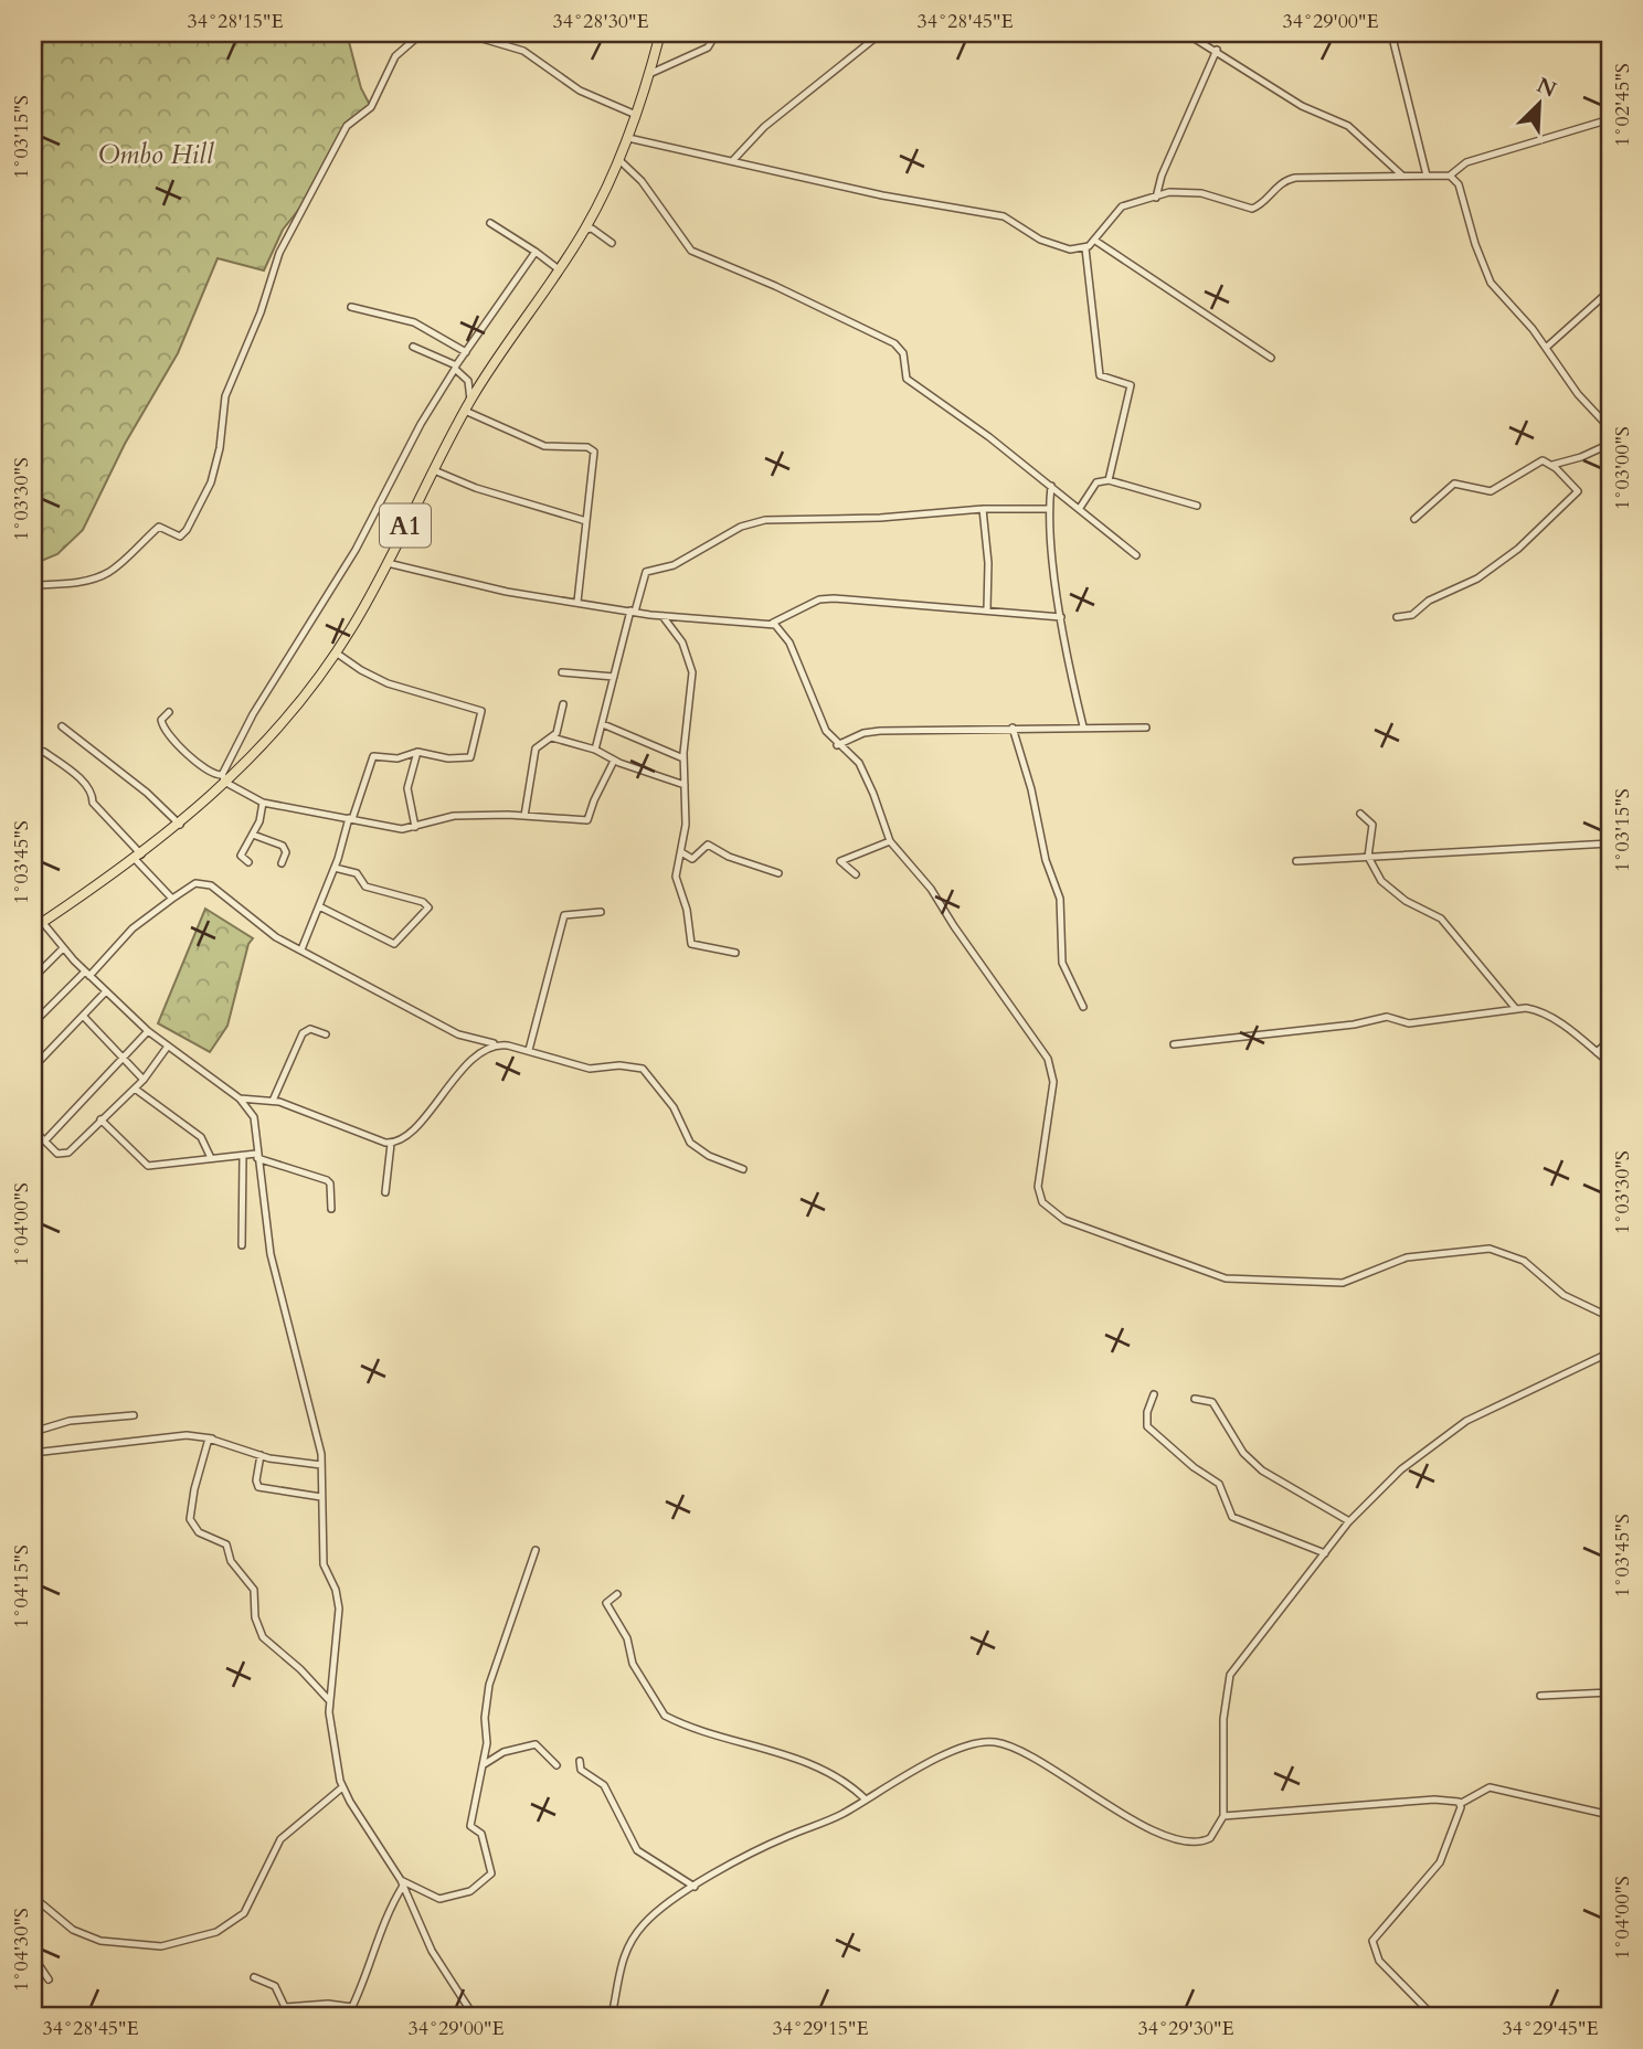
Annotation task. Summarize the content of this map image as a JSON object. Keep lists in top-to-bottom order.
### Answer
{
  "streets": {
    "highway": ["A1"]
  },
  "parks": ["Ombo Hill"],
  "north": "top right",
  "coordinates": [
    "34°28'15\"E",
    "34°28'30\"E",
    "34°28'45\"E",
    "34°29'00\"E",
    "1°02'45\"S",
    "1°03'15\"S",
    "1°03'00\"S",
    "1°03'30\"S",
    "1°03'45\"S",
    "1°04'00\"S",
    "1°04'15\"S",
    "1°04'30\"S",
    "34°29'15\"E",
    "34°29'30\"E",
    "34°29'45\"E"
  ]
}
